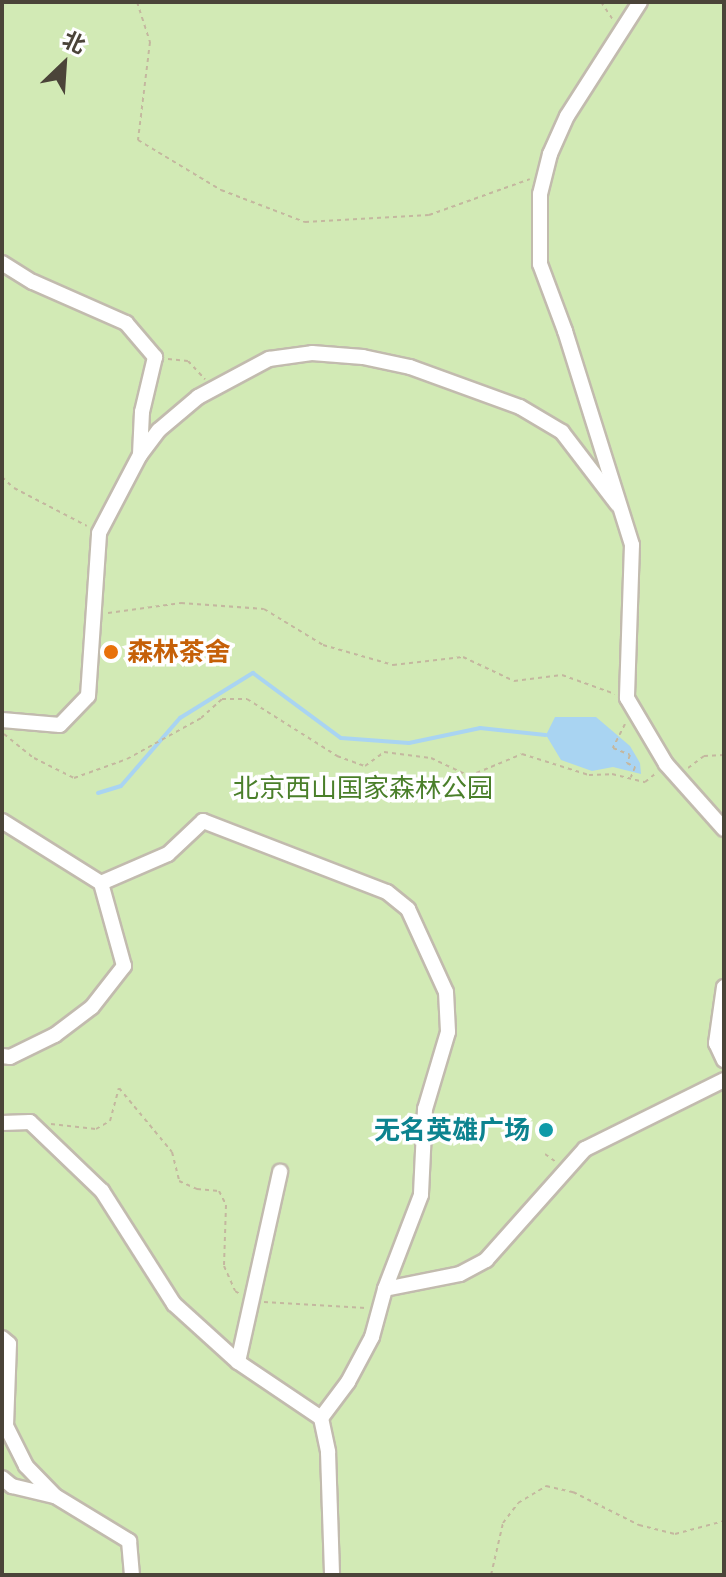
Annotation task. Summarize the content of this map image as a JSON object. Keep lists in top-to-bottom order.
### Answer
{
  "parks": ["北京西山国家森林公园"],
  "places": ["森林茶舍", "无名英雄广场"],
  "north": "top right"
}
